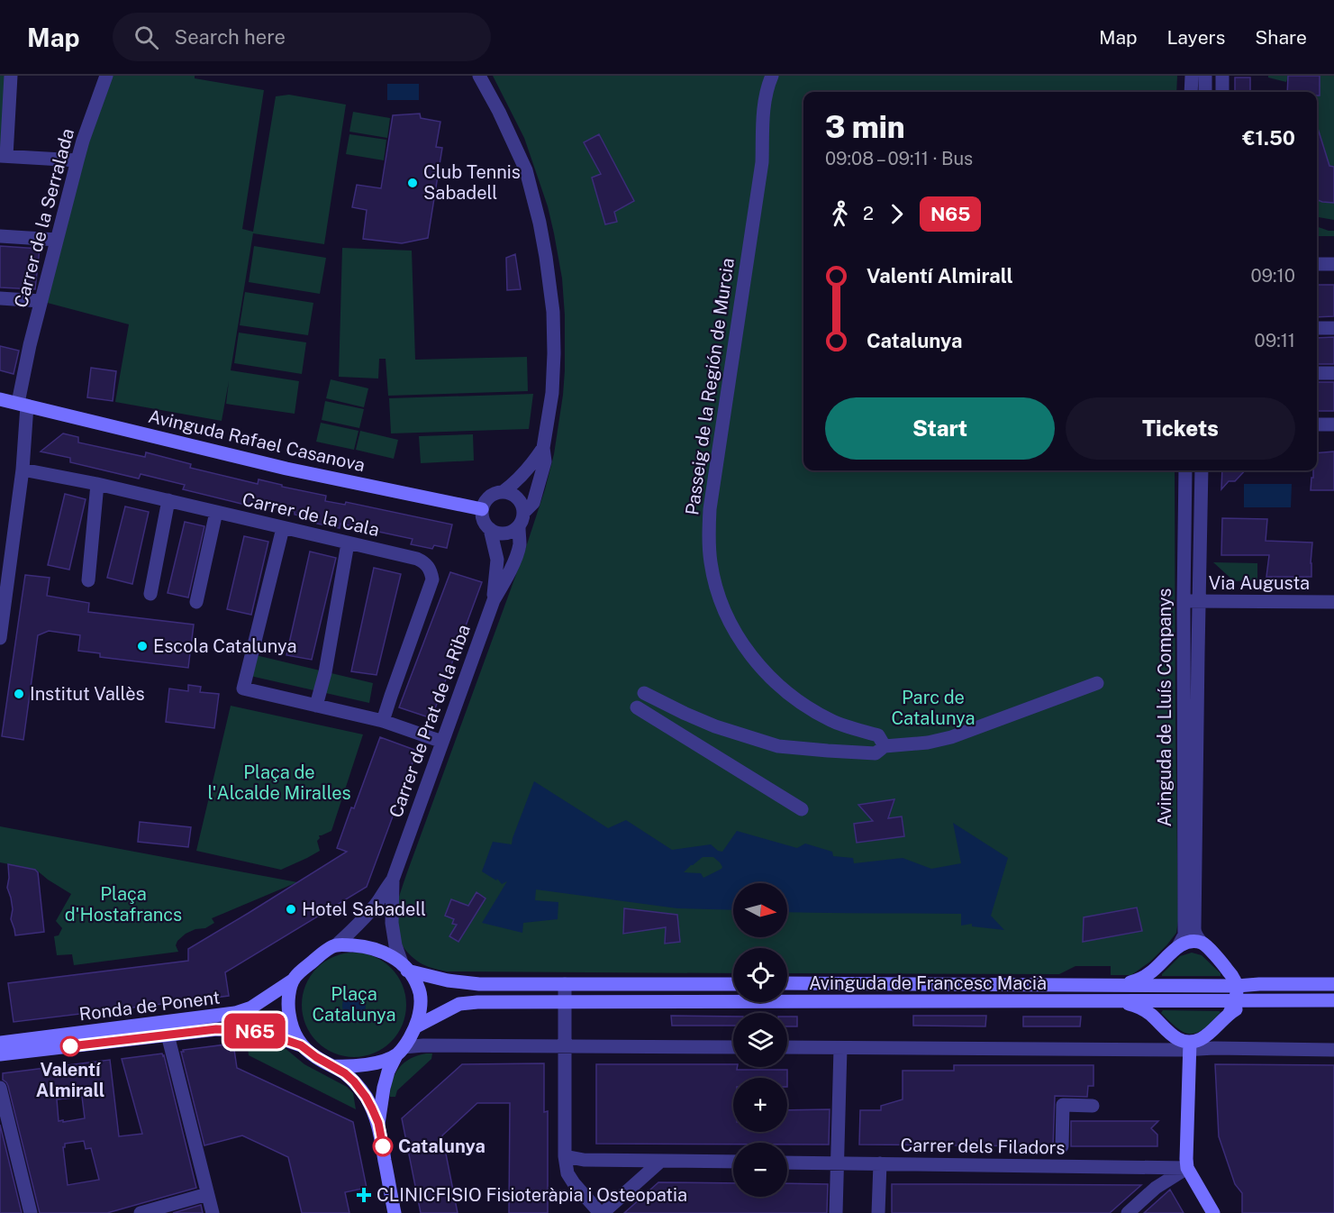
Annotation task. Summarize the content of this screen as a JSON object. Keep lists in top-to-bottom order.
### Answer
{
  "streets": {
    "main road": ["Avinguda Rafael Casanova", "Avinguda de Francesc Macià", "Ronda de Ponent"],
    "street": [
      "Carrer de la Serralada",
      "Passeig de la Región de Murcia",
      "Carrer de la Cala",
      "Via Augusta",
      "Avinguda de Lluís Companys",
      "Carrer de Prat de la Riba",
      "Carrer dels Filadors"
    ]
  },
  "crossings": [
    ["Carrer de la Serralada", "Avinguda Rafael Casanova"],
    ["Carrer de la Serralada", "Carrer de la Cala"],
    ["Avinguda Rafael Casanova", "Carrer de Prat de la Riba"],
    ["Via Augusta", "Avinguda de Lluís Companys"],
    ["Avinguda de Lluís Companys", "Avinguda de Francesc Macià"],
    ["Avinguda de Francesc Macià", "Ronda de Ponent"]
  ],
  "parks": [
    "Parc de Catalunya",
    "Plaça de l'Alcalde Miralles",
    "Plaça d'Hostafrancs",
    "Plaça Catalunya"
  ],
  "places": {
    "other": [
      "Club Tennis Sabadell",
      "Escola Catalunya",
      "Institut Vallès",
      "Hotel Sabadell",
      "Valentí Almirall",
      "Catalunya"
    ],
    "health": ["CLINICFISIO Fisioteràpia i Osteopatia"]
  },
  "lines": ["bus line N65"],
  "north": "right",
  "page": {
    "header": "Map",
    "search": "Search here",
    "nav": ["Map", "Layers", "Share"],
    "on_map": "N65",
    "heading": ["3 min", "09:08 – 09:11 · Bus", "€1.50"],
    "legs": ["2", "N65"],
    "list": [
      {
        "name": "Valentí Almirall",
        "value": "09:10"
      },
      {
        "name": "Catalunya",
        "value": "09:11"
      }
    ],
    "buttons": ["Start", "Tickets"],
    "map_buttons": ["+", "−"]
  }
}
